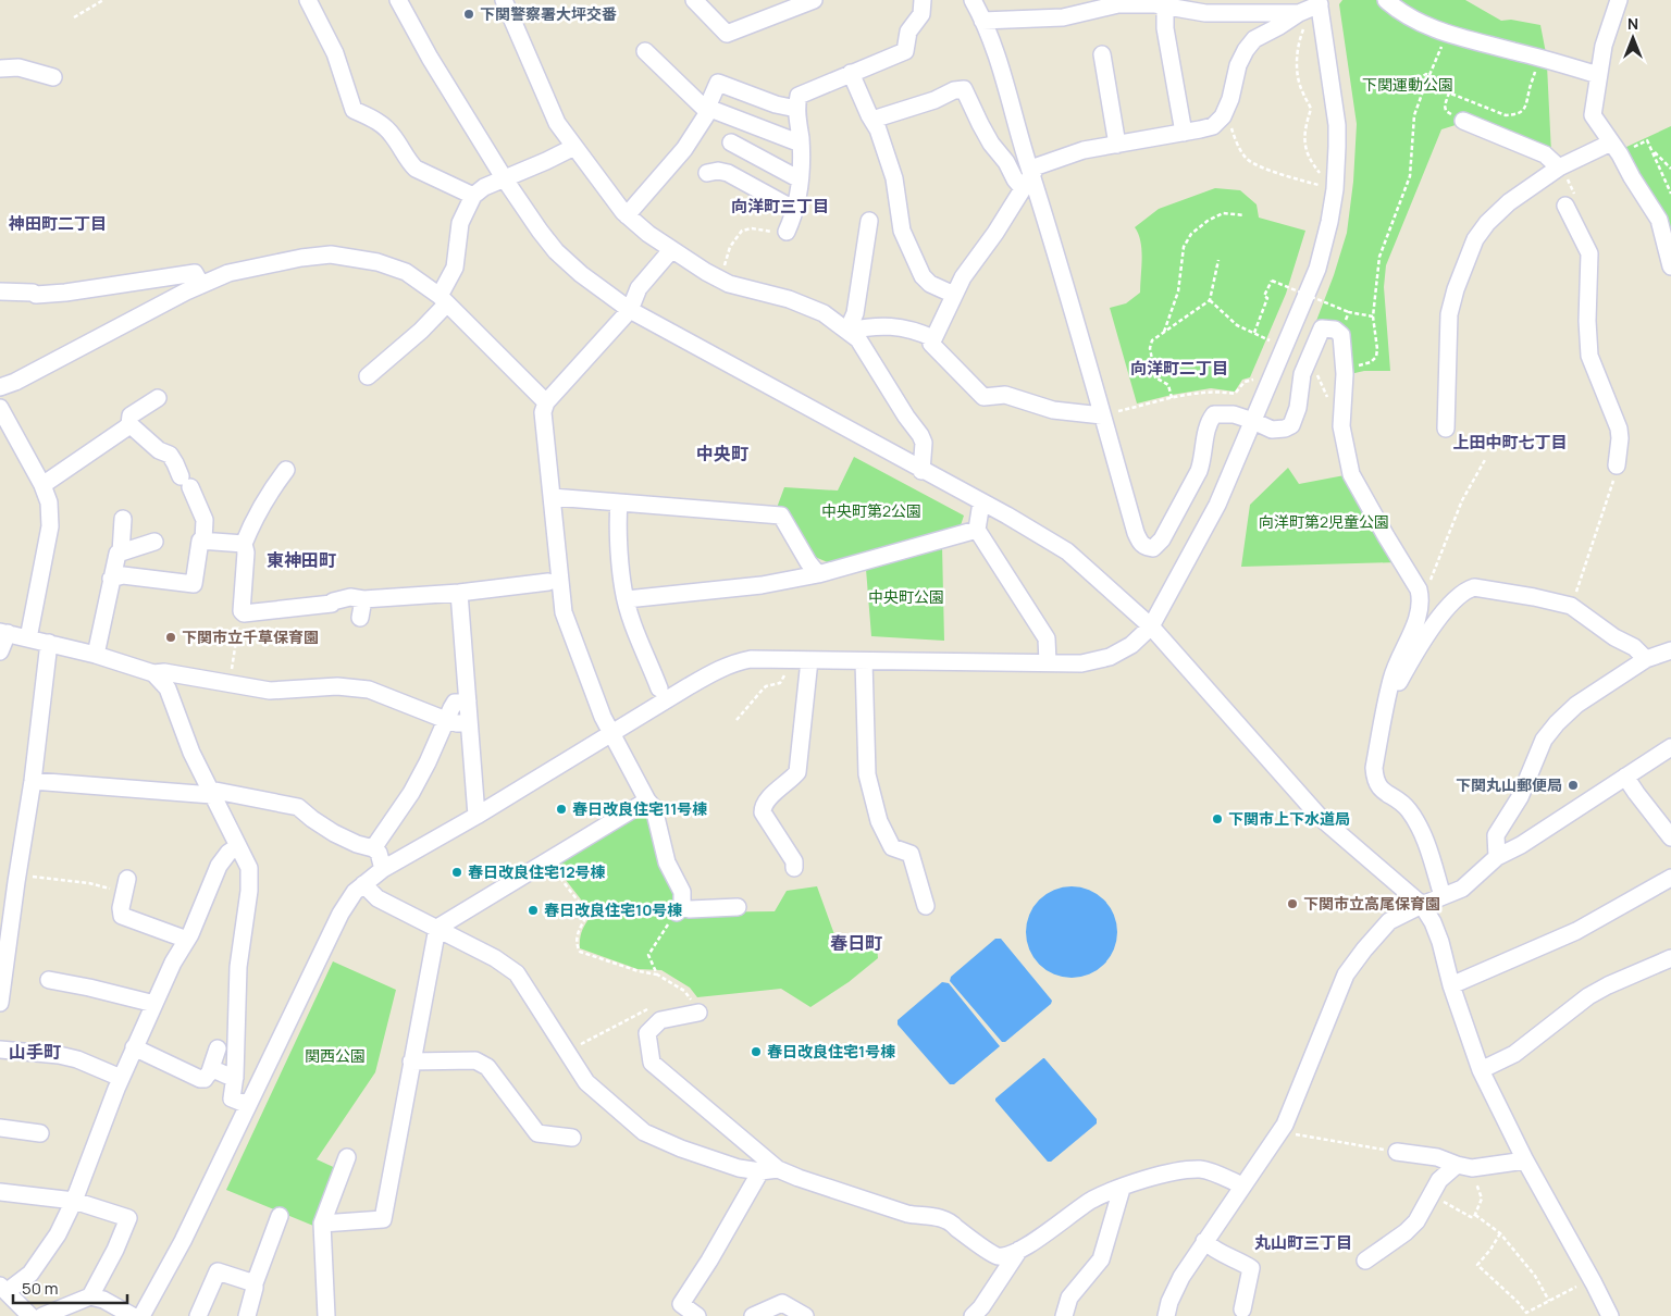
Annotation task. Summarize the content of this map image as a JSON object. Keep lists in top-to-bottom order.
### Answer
{
  "districts": [
    "向洋町三丁目",
    "神田町二丁目",
    "向洋町二丁目",
    "上田中町七丁目",
    "中央町",
    "東神田町",
    "春日町",
    "山手町",
    "丸山町三丁目"
  ],
  "parks": [
    "下関運動公園",
    "中央町第2公園",
    "向洋町第2児童公園",
    "中央町公園",
    "関西公園"
  ],
  "places": [
    "下関警察署大坪交番",
    "下関市立千草保育園",
    "下関丸山郵便局",
    "春日改良住宅11号棟",
    "下関市上下水道局",
    "春日改良住宅12号棟",
    "下関市立高尾保育園",
    "春日改良住宅10号棟",
    "春日改良住宅1号棟"
  ],
  "scale_bar": "50 m",
  "north": "top"
}
